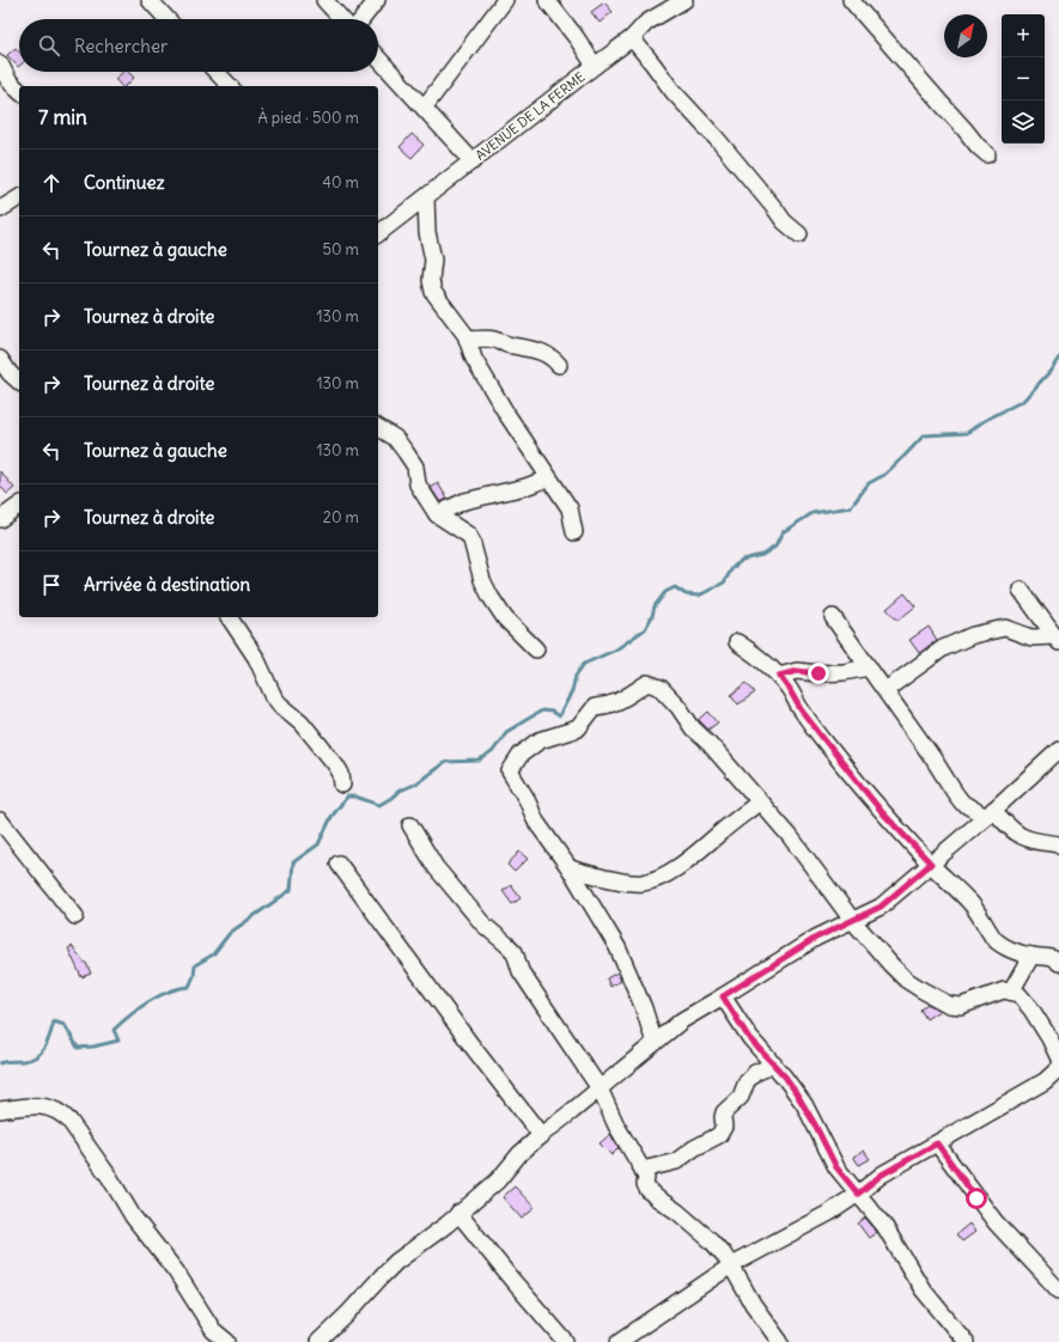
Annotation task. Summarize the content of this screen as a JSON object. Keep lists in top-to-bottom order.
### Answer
{
  "streets": {
    "street": ["AVENUE DE LA FERME"]
  },
  "north": "top right",
  "page": {
    "map_buttons": ["+", "−"],
    "search": "Rechercher",
    "heading": ["7 min", "À pied · 500 m"],
    "list": [
      ["Continuez", "40 m"],
      ["Tournez à gauche", "50 m"],
      ["Tournez à droite", "130 m"],
      ["Tournez à droite", "130 m"],
      ["Tournez à gauche", "130 m"],
      ["Tournez à droite", "20 m"],
      "Arrivée à destination"
    ]
  }
}
